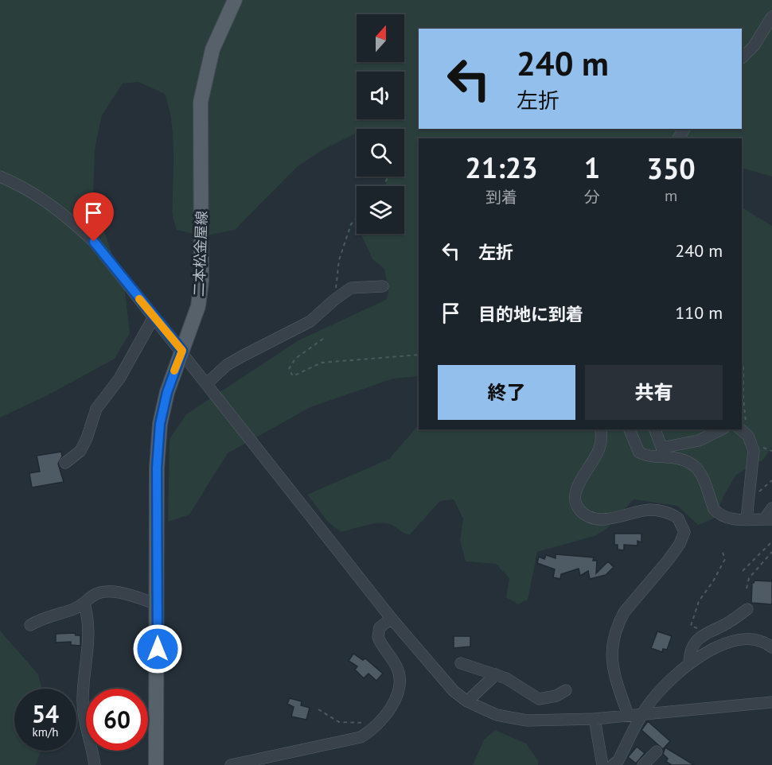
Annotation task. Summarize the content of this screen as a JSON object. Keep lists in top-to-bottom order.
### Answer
{
  "streets": {
    "main road": ["二本松金屋線"]
  },
  "north": "top",
  "page": {
    "turn": ["240 m", "左折"],
    "eta": [
      "21:23",
      "到着",
      "1",
      "分",
      "350",
      "m"
    ],
    "list": [
      {
        "name": "左折",
        "value": "240 m"
      },
      {
        "name": "目的地に到着",
        "value": "110 m"
      }
    ],
    "buttons": ["終了", "共有"],
    "speed": "54 km/h",
    "limit": "60"
  }
}
